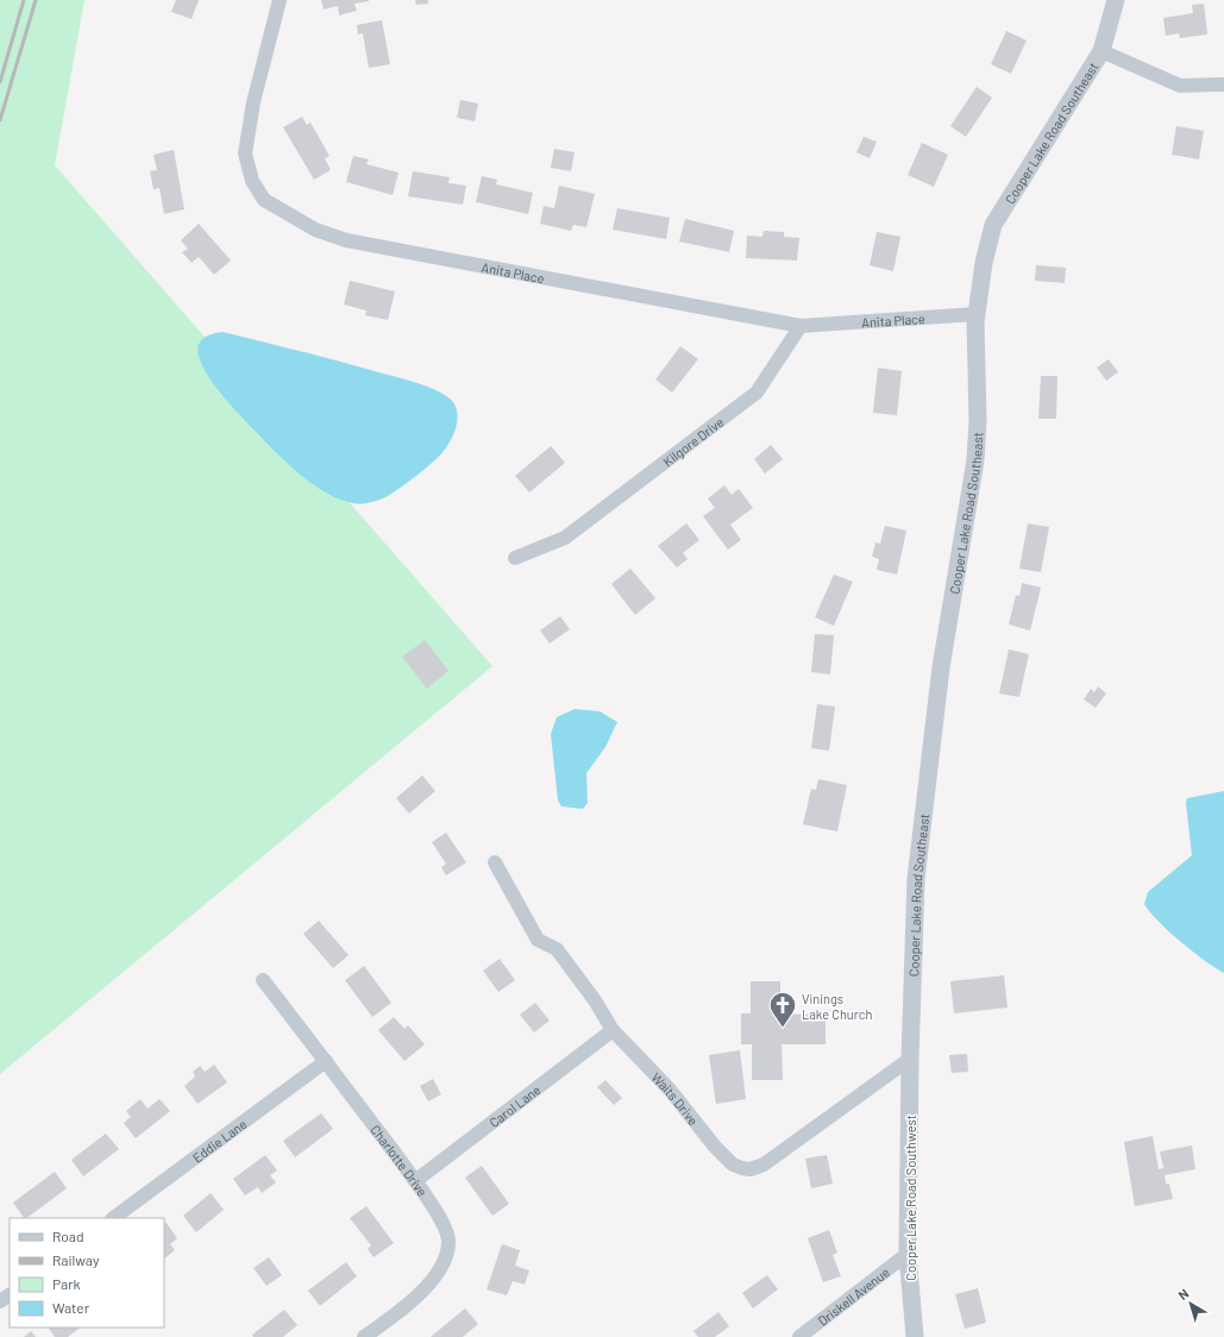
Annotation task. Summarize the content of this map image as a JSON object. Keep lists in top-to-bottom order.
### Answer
{
  "streets": {
    "street": [
      "Cooper Lake Road Southeast",
      "Anita Place",
      "Kilgore Drive",
      "Waits Drive",
      "Carol Lane",
      "Eddie Lane",
      "Charlotte Drive",
      "Cooper Lake Road Southwest",
      "Driskell Avenue"
    ]
  },
  "crossings": [
    ["Cooper Lake Road Southeast", "Anita Place"],
    ["Cooper Lake Road Southeast", "Waits Drive"],
    ["Cooper Lake Road Southeast", "Cooper Lake Road Southwest"],
    ["Anita Place", "Kilgore Drive"],
    ["Waits Drive", "Carol Lane"],
    ["Waits Drive", "Cooper Lake Road Southwest"],
    ["Carol Lane", "Charlotte Drive"],
    ["Eddie Lane", "Charlotte Drive"],
    ["Cooper Lake Road Southwest", "Driskell Avenue"]
  ],
  "places": {
    "church": ["Vinings Lake Church"]
  },
  "legend": [
    "Road",
    "Railway",
    "Park",
    "Water"
  ],
  "north": "top left"
}
